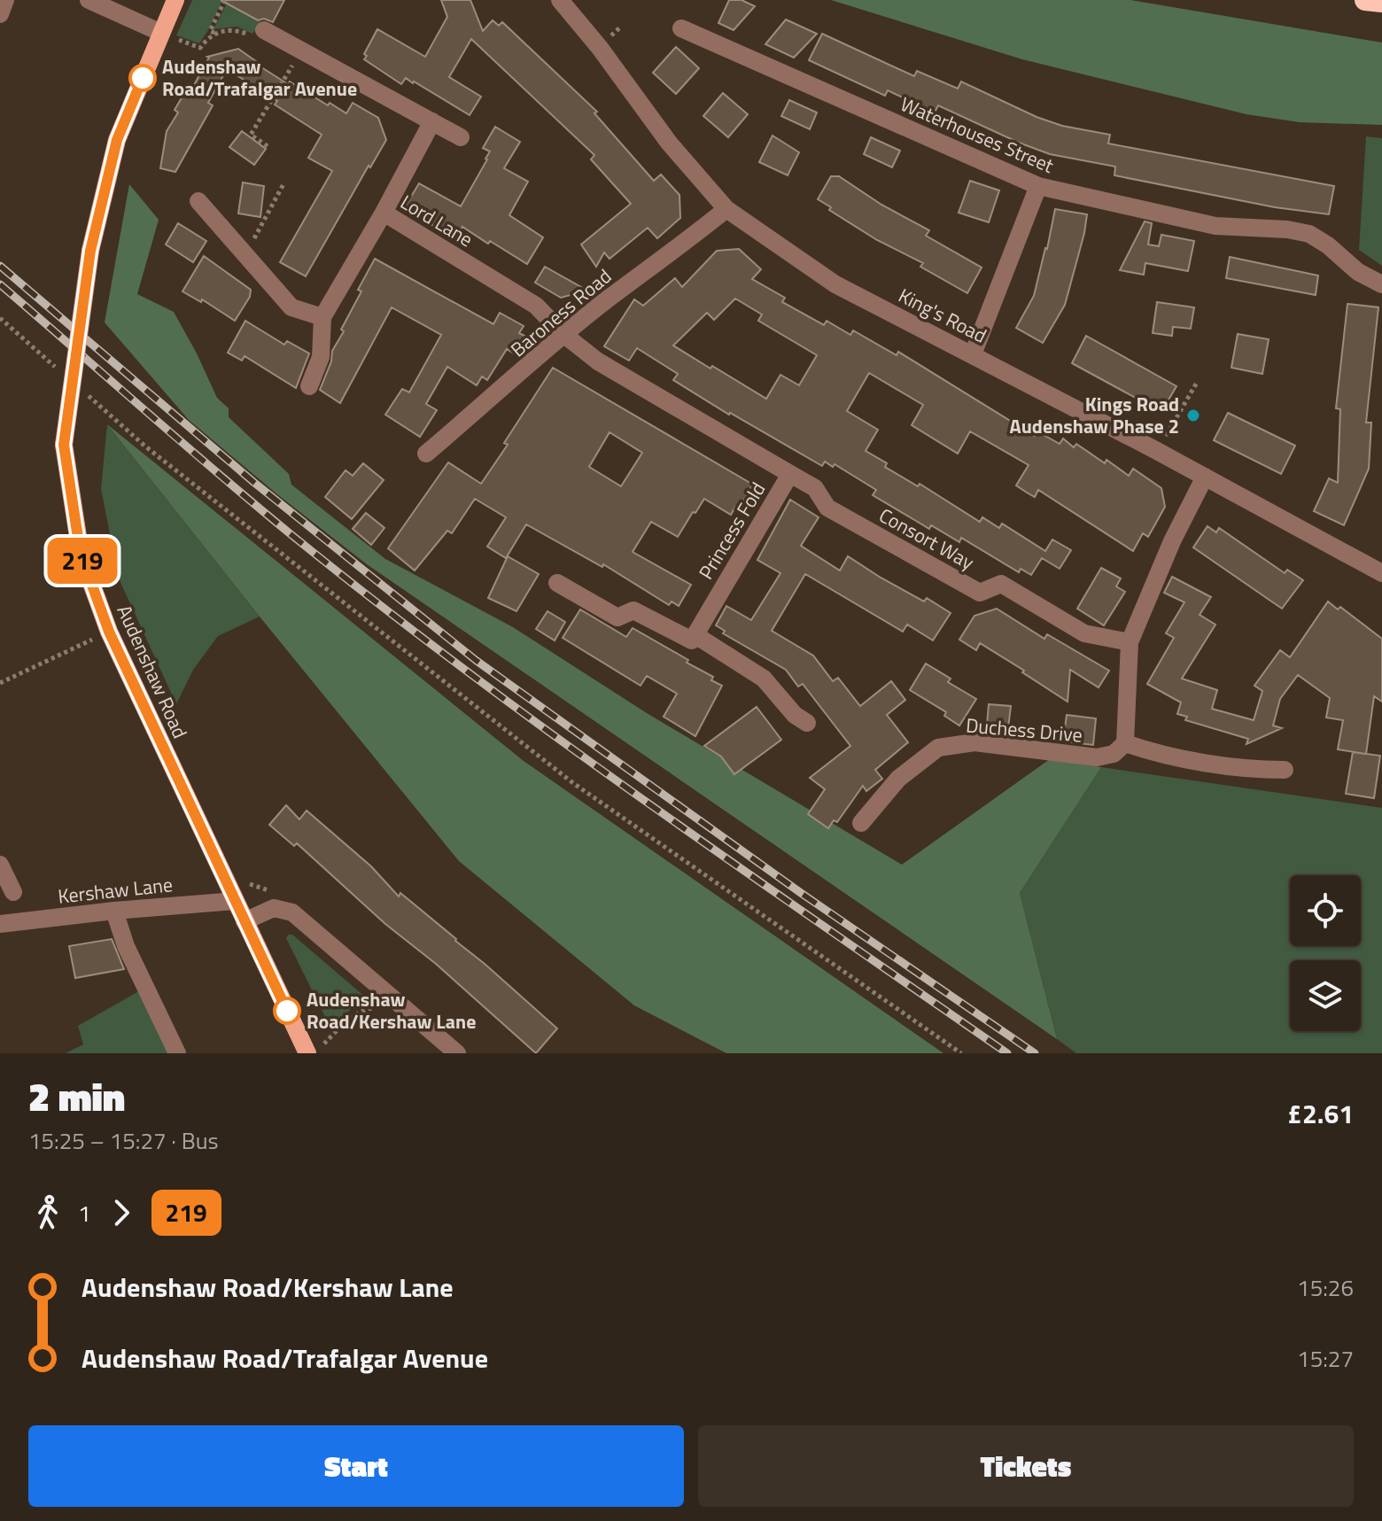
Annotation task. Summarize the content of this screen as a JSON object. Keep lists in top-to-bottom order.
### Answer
{
  "streets": {
    "main road": ["Audenshaw Road"],
    "street": [
      "Waterhouses Street",
      "Lord Lane",
      "Baroness Road",
      "King's Road",
      "Princess Fold",
      "Consort Way",
      "Duchess Drive",
      "Kershaw Lane"
    ]
  },
  "crossings": [
    ["Lord Lane", "Baroness Road"],
    ["Lord Lane", "Princess Fold"],
    ["Baroness Road", "King's Road"],
    ["Baroness Road", "Princess Fold"],
    ["Princess Fold", "Consort Way"],
    ["Audenshaw Road", "Kershaw Lane"]
  ],
  "places": ["Audenshaw Road/Trafalgar Avenue", "Kings Road Audenshaw Phase 2", "Audenshaw Road/Kershaw Lane"],
  "lines": ["bus line 219"],
  "page": {
    "on_map": "219",
    "heading": ["2 min", "15:25 – 15:27 · Bus", "£2.61"],
    "legs": ["1", "219"],
    "list": [
      {
        "name": "Audenshaw Road/Kershaw Lane",
        "value": "15:26"
      },
      {
        "name": "Audenshaw Road/Trafalgar Avenue",
        "value": "15:27"
      }
    ],
    "buttons": ["Start", "Tickets"]
  }
}
